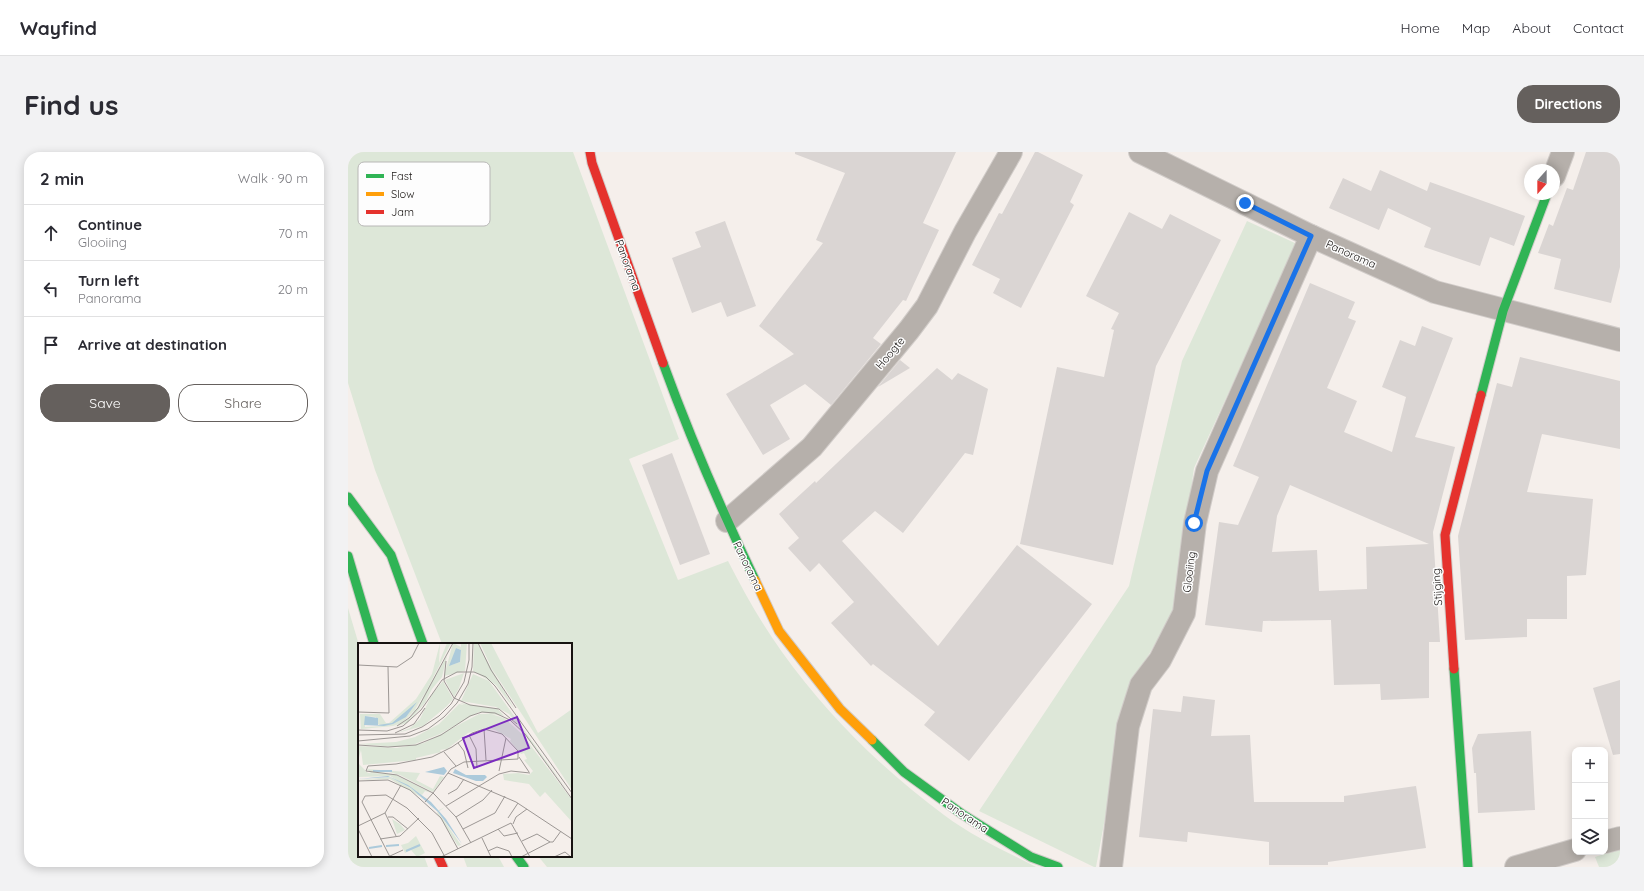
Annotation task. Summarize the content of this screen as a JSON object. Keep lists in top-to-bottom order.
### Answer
{
  "streets": {
    "main road": ["Panorama", "Stijging"],
    "street": ["Hoogte", "Glooiing"]
  },
  "crossings": [
    ["Panorama", "Hoogte"],
    ["Panorama", "Glooiing"],
    ["Panorama", "Stijging"]
  ],
  "legend": ["Fast", "Slow", "Jam"],
  "north": "bottom",
  "page": {
    "header": "Wayfind",
    "nav": [
      "Home",
      "Map",
      "About",
      "Contact"
    ],
    "buttons": [
      "Directions",
      ["Save", "Share"]
    ],
    "title": "Find us",
    "heading": ["2 min", "Walk · 90 m"],
    "list": [
      ["Continue", "Glooiing", "70 m"],
      ["Turn left", "Panorama", "20 m"],
      "Arrive at destination"
    ],
    "map_buttons": ["+", "−"]
  }
}
